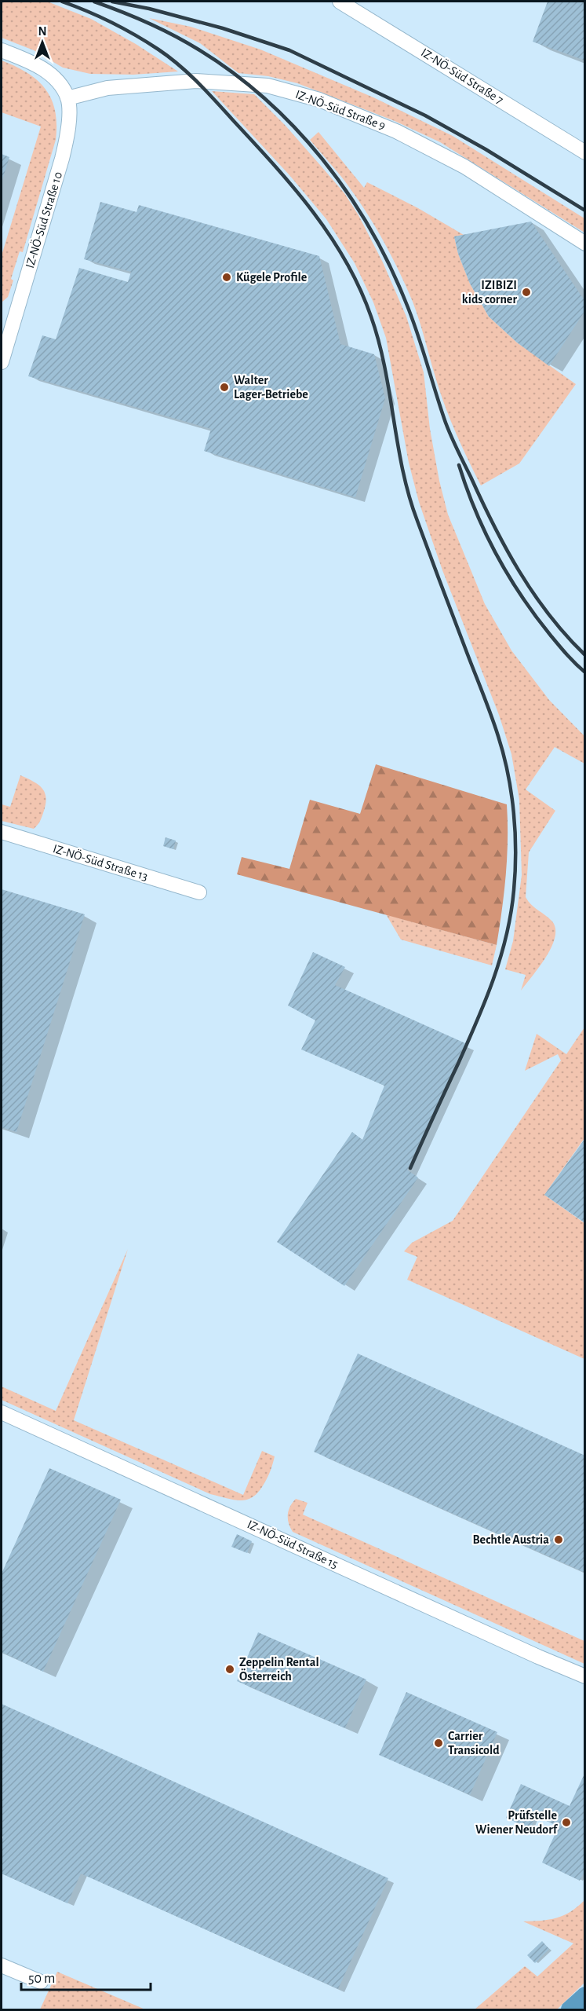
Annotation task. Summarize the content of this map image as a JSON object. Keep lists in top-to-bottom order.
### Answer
{
  "streets": {
    "street": [
      "IZ-NÖ-Süd Straße 7",
      "IZ-NÖ-Süd Straße 9",
      "IZ-NÖ-Süd Straße 10",
      "IZ-NÖ-Süd Straße 13",
      "IZ-NÖ-Süd Straße 15"
    ]
  },
  "crossings": [
    ["IZ-NÖ-Süd Straße 9", "IZ-NÖ-Süd Straße 10"]
  ],
  "places": [
    "Kügele Profile",
    "IZIBIZI kids corner",
    "Walter Lager-Betriebe",
    "Bechtle Austria",
    "Zeppelin Rental Österreich",
    "Carrier Transicold",
    "Prüfstelle Wiener Neudorf"
  ],
  "scale_bar": "50 m",
  "north": "top"
}
